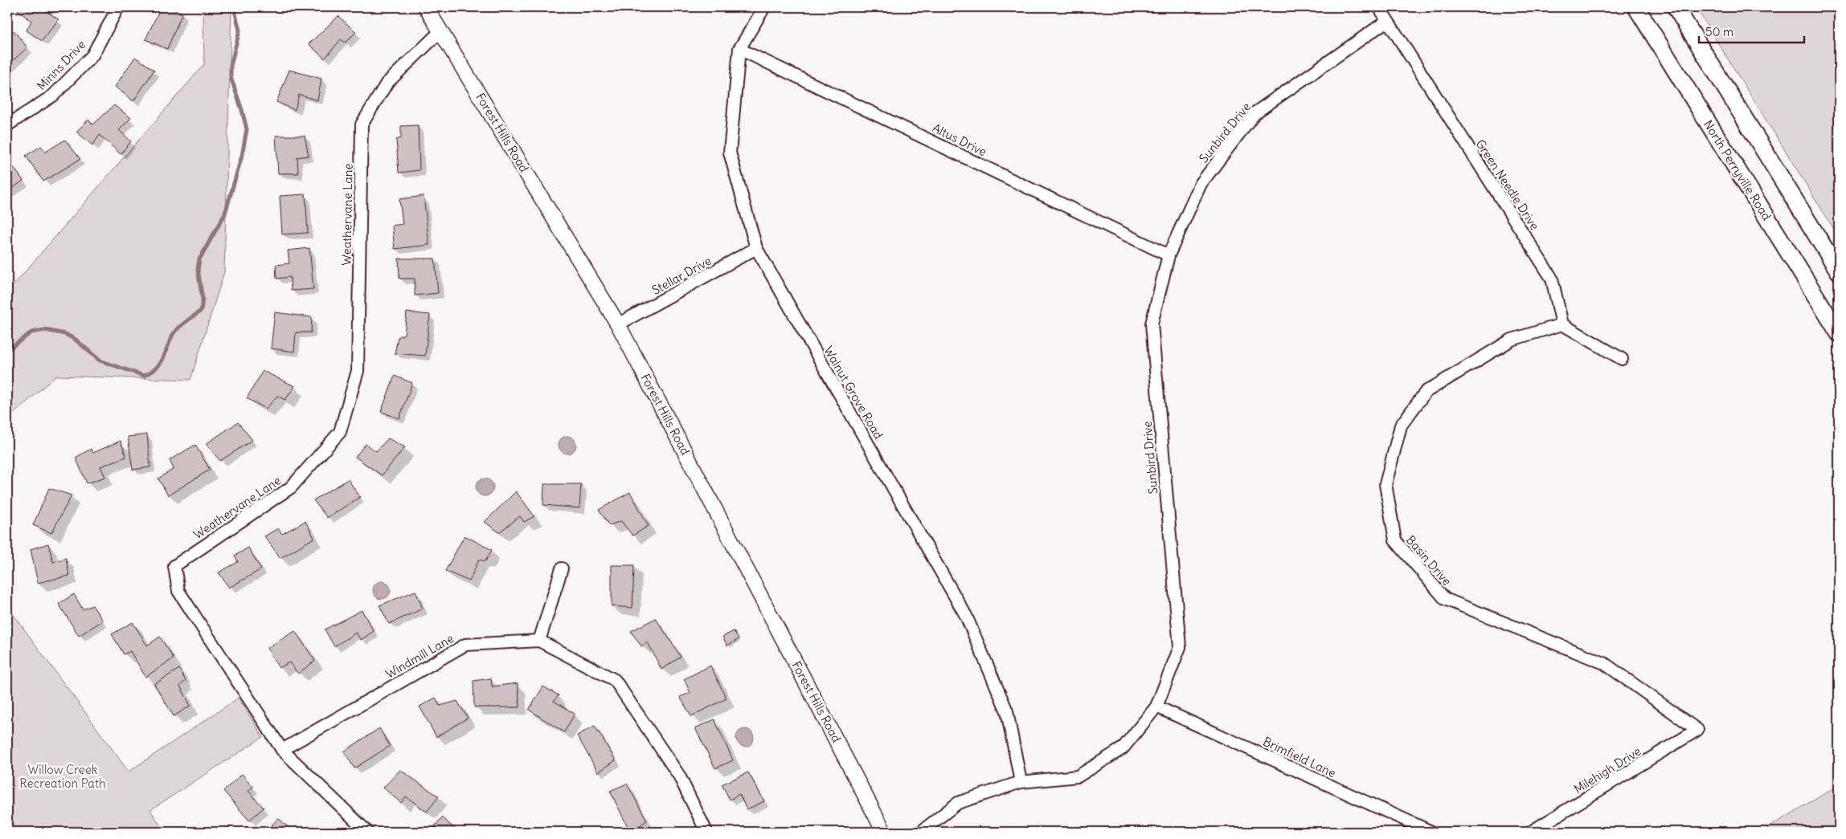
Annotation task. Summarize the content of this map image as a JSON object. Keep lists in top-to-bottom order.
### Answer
{
  "streets": {
    "main road": ["North Perryville Road"],
    "street": [
      "Minns Drive",
      "Forest Hills Road",
      "Sunbird Drive",
      "Altus Drive",
      "Green Needle Drive",
      "Weathervane Lane",
      "Stellar Drive",
      "Walnut Grove Road",
      "Basin Drive",
      "Windmill Lane",
      "Brimfield Lane",
      "Milehigh Drive"
    ]
  },
  "crossings": [
    ["Forest Hills Road", "Weathervane Lane"],
    ["Forest Hills Road", "Stellar Drive"],
    ["Sunbird Drive", "Altus Drive"],
    ["Sunbird Drive", "Green Needle Drive"],
    ["Sunbird Drive", "Walnut Grove Road"],
    ["Sunbird Drive", "Brimfield Lane"],
    ["Altus Drive", "Walnut Grove Road"],
    ["Green Needle Drive", "Basin Drive"],
    ["Weathervane Lane", "Windmill Lane"],
    ["Stellar Drive", "Walnut Grove Road"],
    ["Basin Drive", "Milehigh Drive"]
  ],
  "parks": ["Willow Creek Recreation Path"],
  "scale_bar": "50 m"
}
